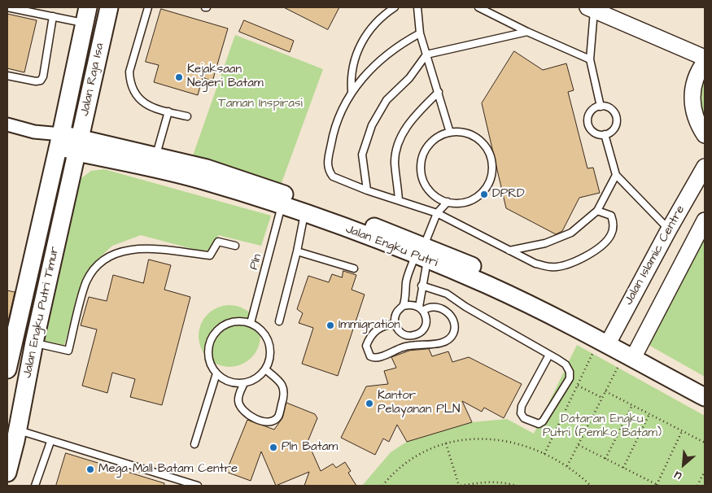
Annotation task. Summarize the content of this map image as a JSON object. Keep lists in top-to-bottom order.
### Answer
{
  "streets": {
    "main road": ["Jalan Raja Isa", "Jalan Engku Putri", "Jalan Engku Putri Timur"],
    "street": ["Jalan Islamic Centre"],
    "lane": ["Pln"]
  },
  "crossings": [
    ["Jalan Raja Isa", "Jalan Engku Putri"],
    ["Jalan Raja Isa", "Jalan Engku Putri Timur"],
    ["Jalan Engku Putri", "Jalan Islamic Centre"],
    ["Jalan Engku Putri", "Pln"],
    ["Jalan Engku Putri", "Jalan Engku Putri Timur"]
  ],
  "parks": ["Taman Inspirasi", "Dataran Engku Putri (Pemko Batam)"],
  "places": [
    "Kejaksaan Negeri Batam",
    "DPRD",
    "Immigration",
    "Kantor Pelayanan PLN",
    "Pln Batam",
    "Mega Mall Batam Centre"
  ],
  "north": "bottom left"
}
